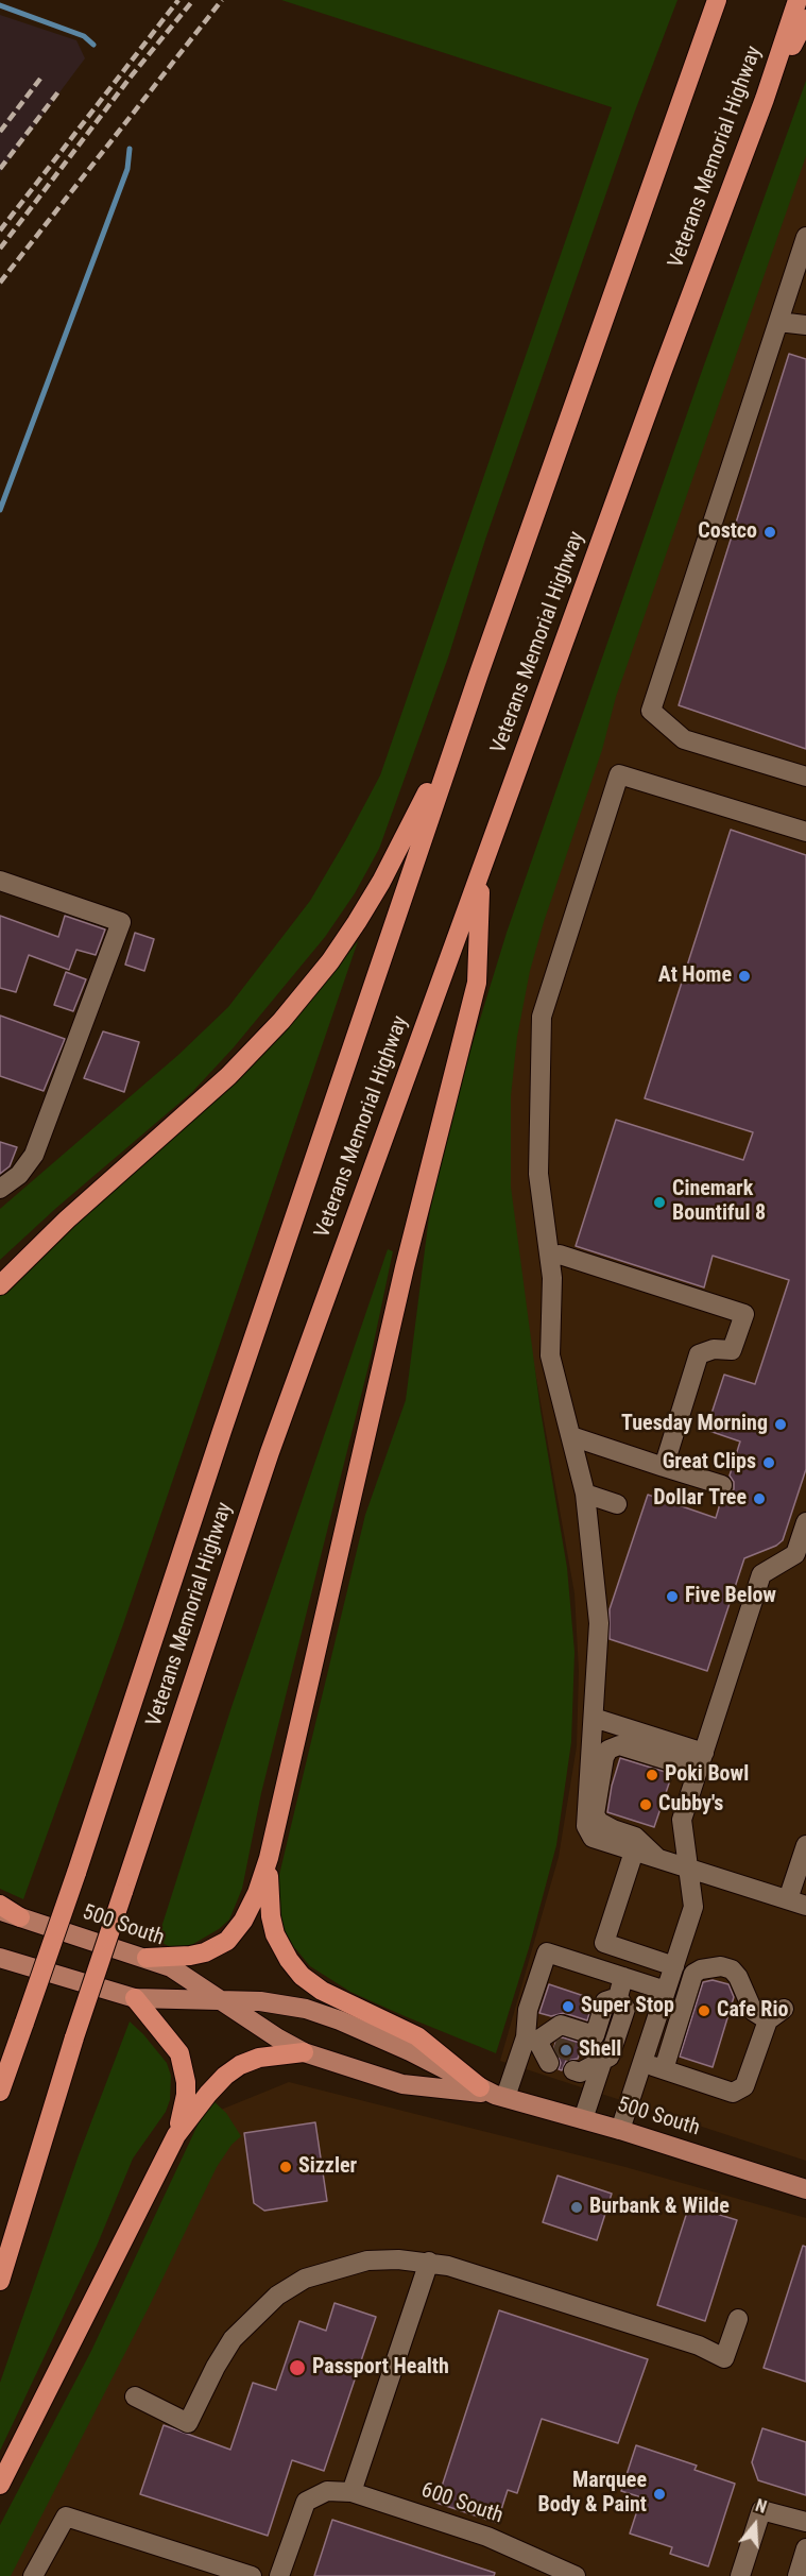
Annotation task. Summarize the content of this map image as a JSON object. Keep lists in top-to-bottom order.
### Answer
{
  "streets": {
    "highway": ["Veterans Memorial Highway"],
    "main road": ["500 South"],
    "street": ["600 South"]
  },
  "places": [
    "Costco",
    "At Home",
    "Cinemark Bountiful 8",
    "Tuesday Morning",
    "Great Clips",
    "Dollar Tree",
    "Five Below",
    "Poki Bowl",
    "Cubby's",
    "Super Stop",
    "Cafe Rio",
    "Shell",
    "Sizzler",
    "Burbank & Wilde",
    "Passport Health",
    "Marquee Body & Paint"
  ],
  "north": "top"
}
